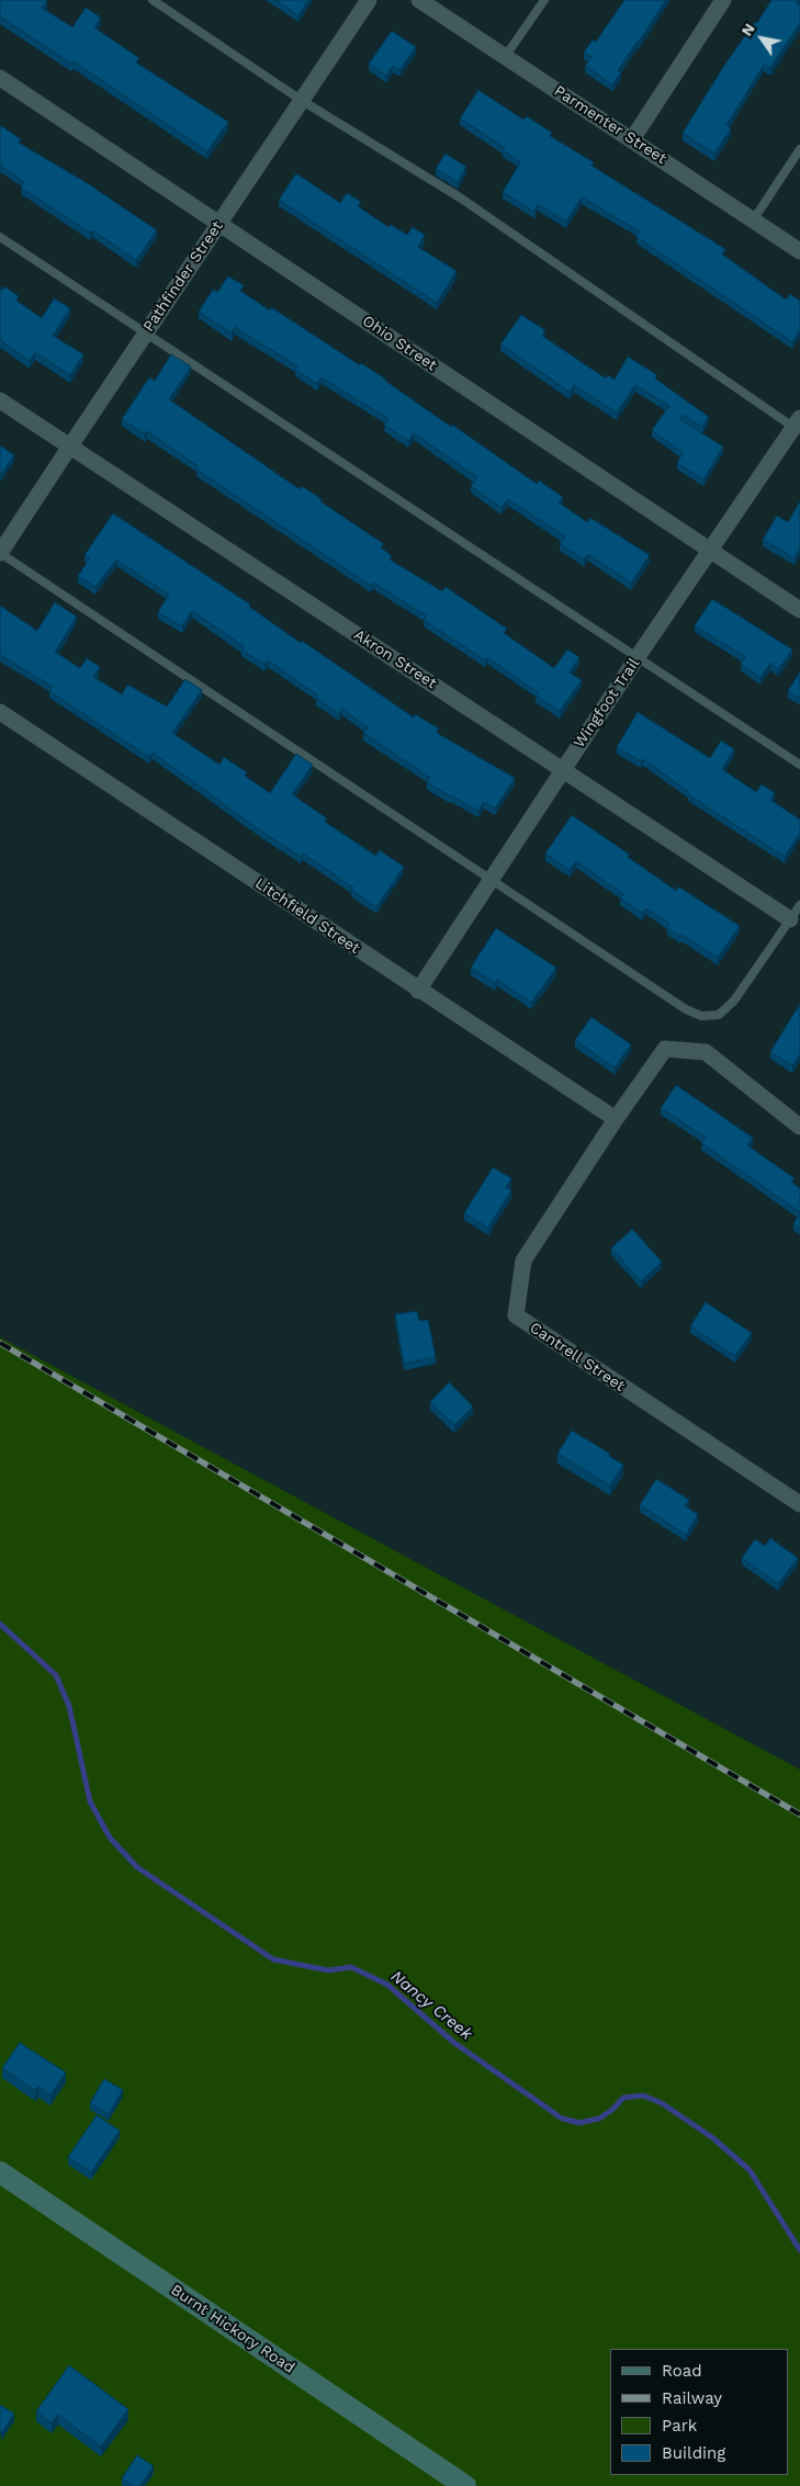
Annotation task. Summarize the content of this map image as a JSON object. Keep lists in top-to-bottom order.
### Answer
{
  "streets": {
    "main road": ["Burnt Hickory Road"],
    "street": [
      "Parmenter Street",
      "Pathfinder Street",
      "Ohio Street",
      "Akron Street",
      "Wingfoot Trail",
      "Litchfield Street",
      "Cantrell Street"
    ]
  },
  "crossings": [
    ["Pathfinder Street", "Ohio Street"],
    ["Pathfinder Street", "Akron Street"],
    ["Ohio Street", "Wingfoot Trail"],
    ["Akron Street", "Wingfoot Trail"],
    ["Wingfoot Trail", "Litchfield Street"],
    ["Litchfield Street", "Cantrell Street"]
  ],
  "water": ["Nancy Creek"],
  "legend": [
    "Road",
    "Railway",
    "Park",
    "Building"
  ],
  "north": "top left"
}
